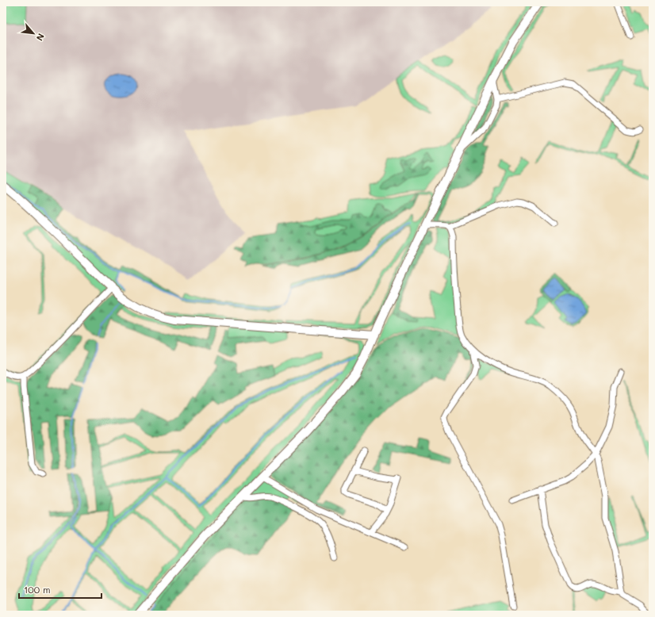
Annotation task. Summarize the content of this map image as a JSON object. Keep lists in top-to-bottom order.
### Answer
{
  "scale_bar": "100 m",
  "north": "bottom right"
}
